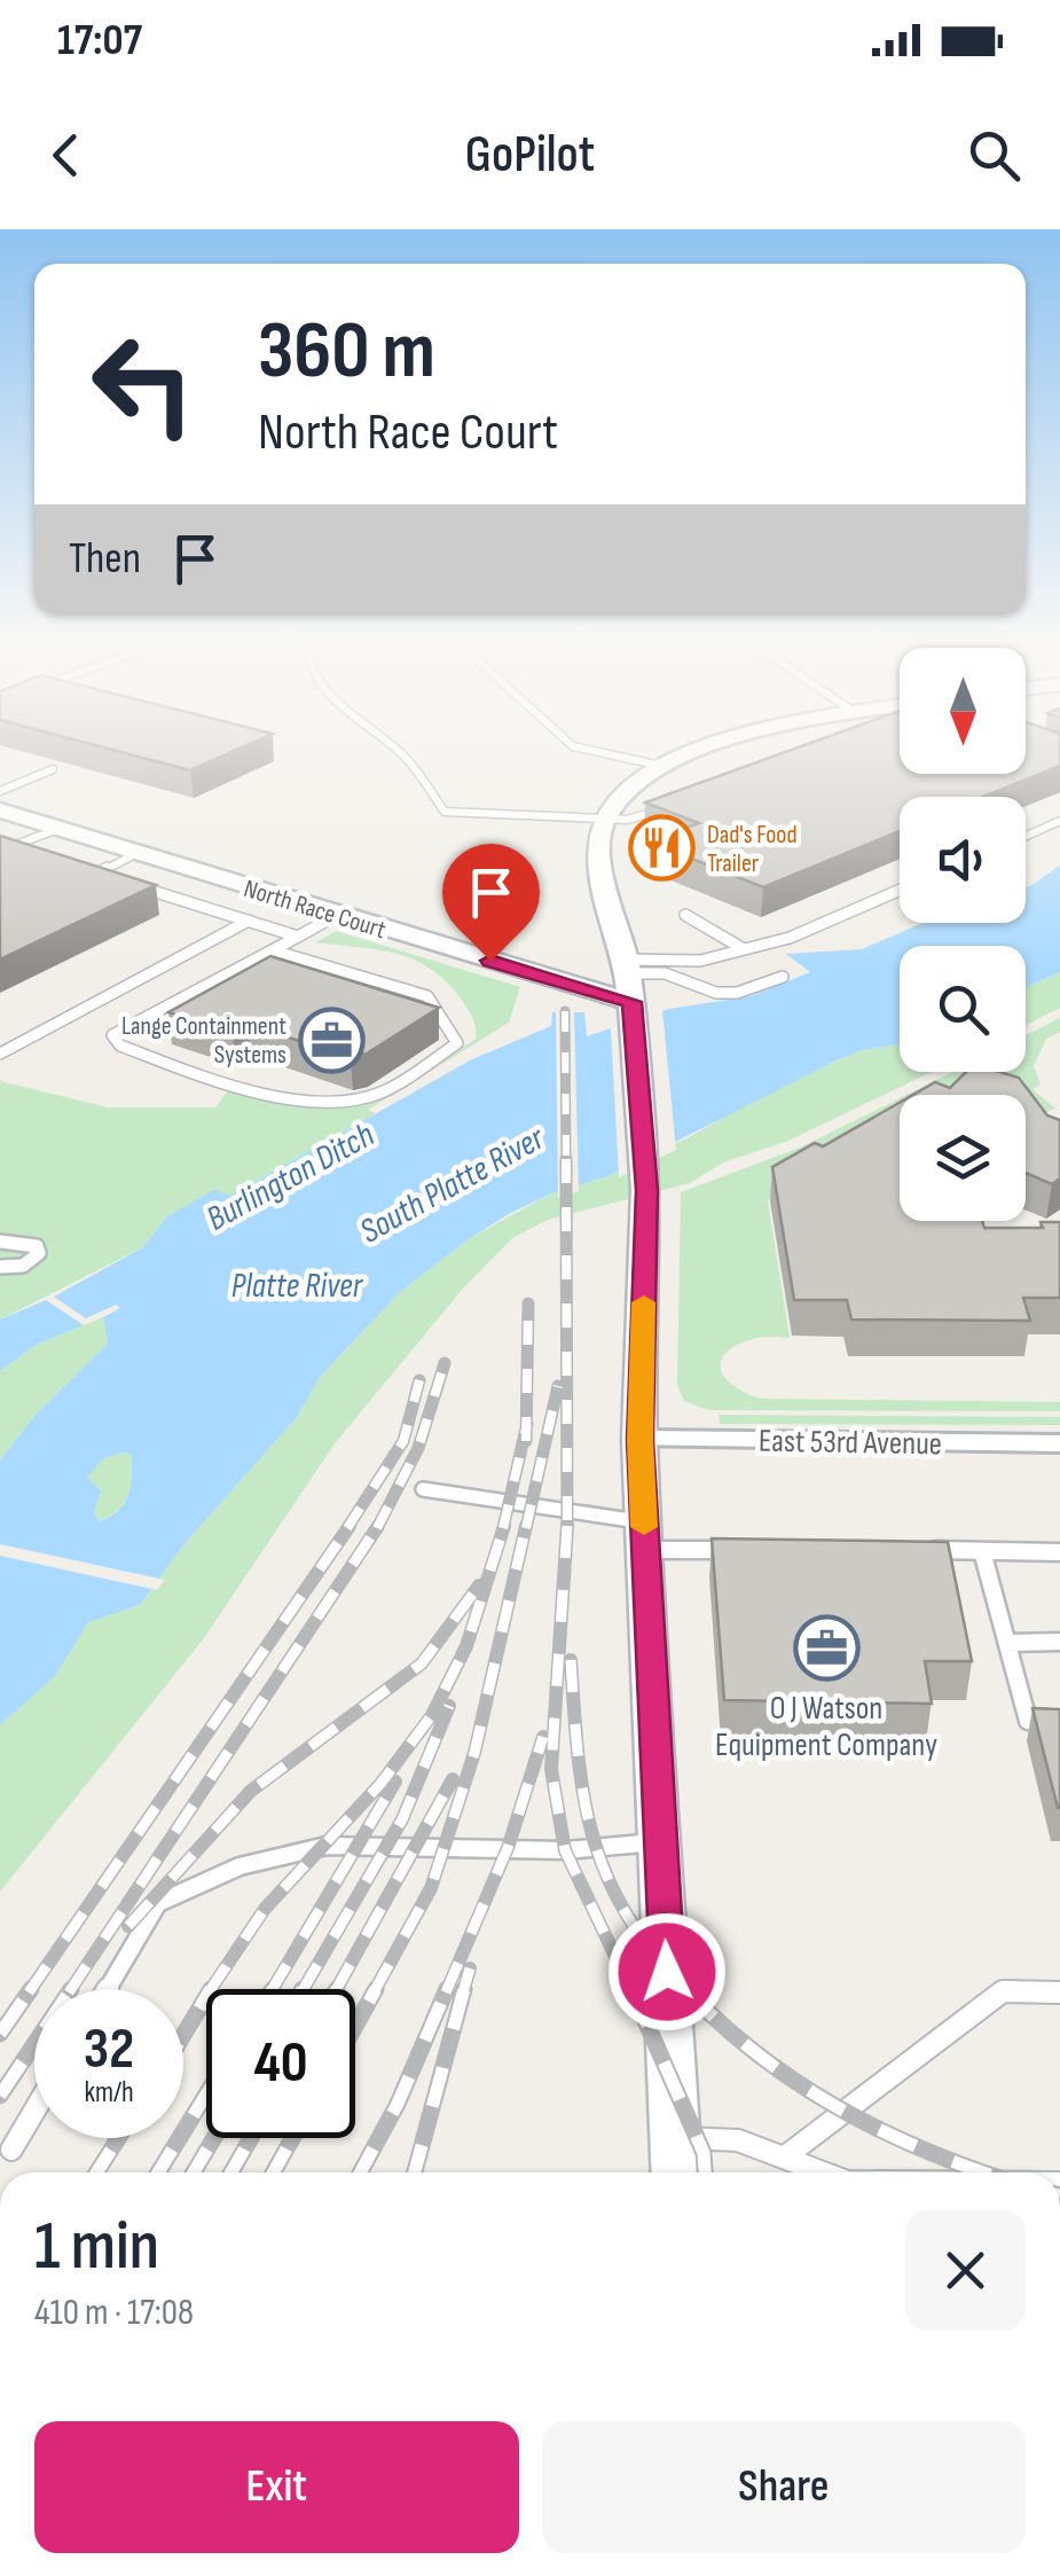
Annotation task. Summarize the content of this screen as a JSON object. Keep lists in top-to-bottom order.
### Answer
{
  "streets": {
    "street": ["North Race Court", "East 53rd Avenue"]
  },
  "water": ["Burlington Ditch", "South Platte River", "Platte River"],
  "places": {
    "restaurant": ["Dad's Food Trailer"],
    "office": ["Lange Containment Systems", "O J Watson Equipment Company"]
  },
  "north": "bottom",
  "page": {
    "status": "17:07",
    "header": "GoPilot",
    "turn": ["360 m", "North Race Court"],
    "then": "Then",
    "speed": "32 km/h",
    "limit": "40",
    "heading": ["1 min", "410 m · 17:08"],
    "buttons": ["Exit", "Share"]
  }
}
